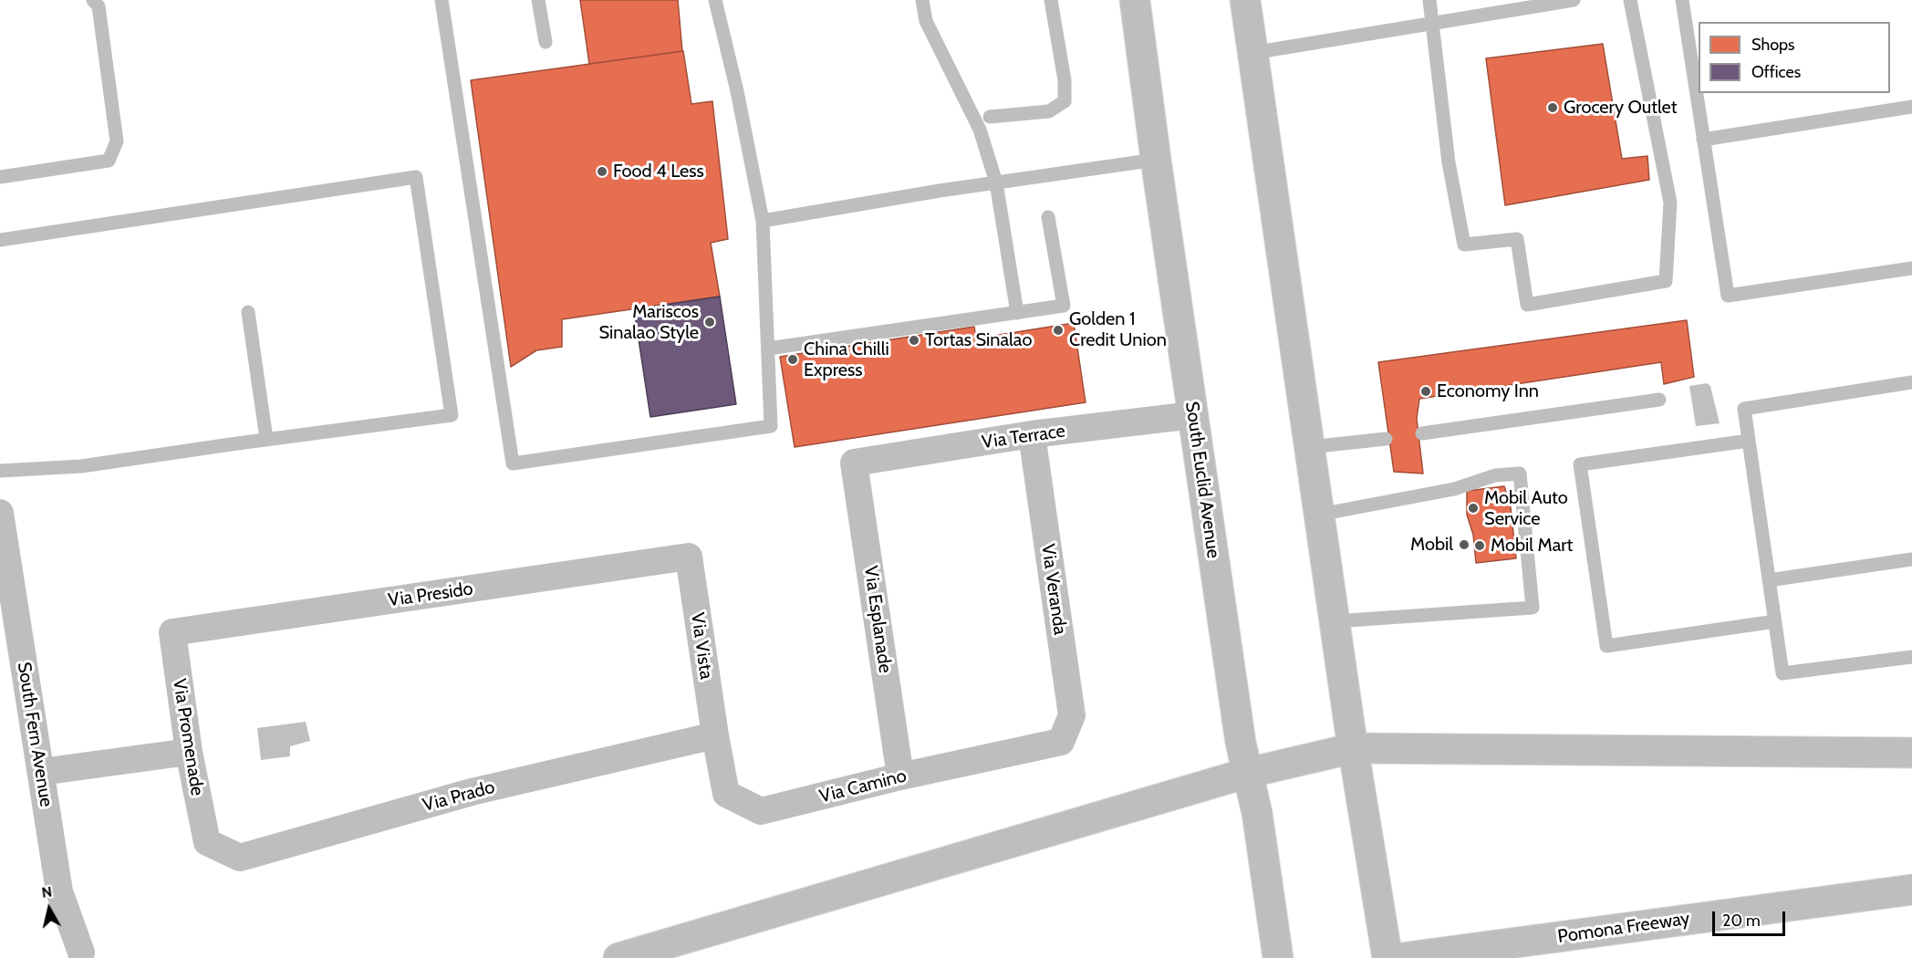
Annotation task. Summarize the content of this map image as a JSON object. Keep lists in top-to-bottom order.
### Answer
{
  "streets": {
    "main road": ["South Euclid Avenue", "Pomona Freeway"],
    "street": [
      "Via Terrace",
      "Via Veranda",
      "Via Presido",
      "Via Esplanade",
      "Via Vista",
      "South Fern Avenue",
      "Via Promenade",
      "Via Camino",
      "Via Prado"
    ]
  },
  "crossings": [
    ["Via Terrace", "South Euclid Avenue"],
    ["Via Terrace", "Via Veranda"],
    ["Via Terrace", "Via Esplanade"],
    ["Via Veranda", "Via Camino"],
    ["Via Presido", "Via Vista"],
    ["Via Presido", "Via Promenade"],
    ["Via Esplanade", "Via Camino"],
    ["Via Vista", "Via Camino"],
    ["Via Vista", "Via Prado"],
    ["Via Promenade", "Via Prado"],
    ["Via Camino", "Via Prado"]
  ],
  "places": [
    "Grocery Outlet",
    "Food 4 Less",
    "Mariscos Sinalao Style",
    "Golden 1 Credit Union",
    "Tortas Sinalao",
    "China Chilli Express",
    "Economy Inn",
    "Mobil Auto Service",
    "Mobil",
    "Mobil Mart"
  ],
  "legend": ["Shops", "Offices"],
  "scale_bar": "20 m",
  "north": "top"
}
